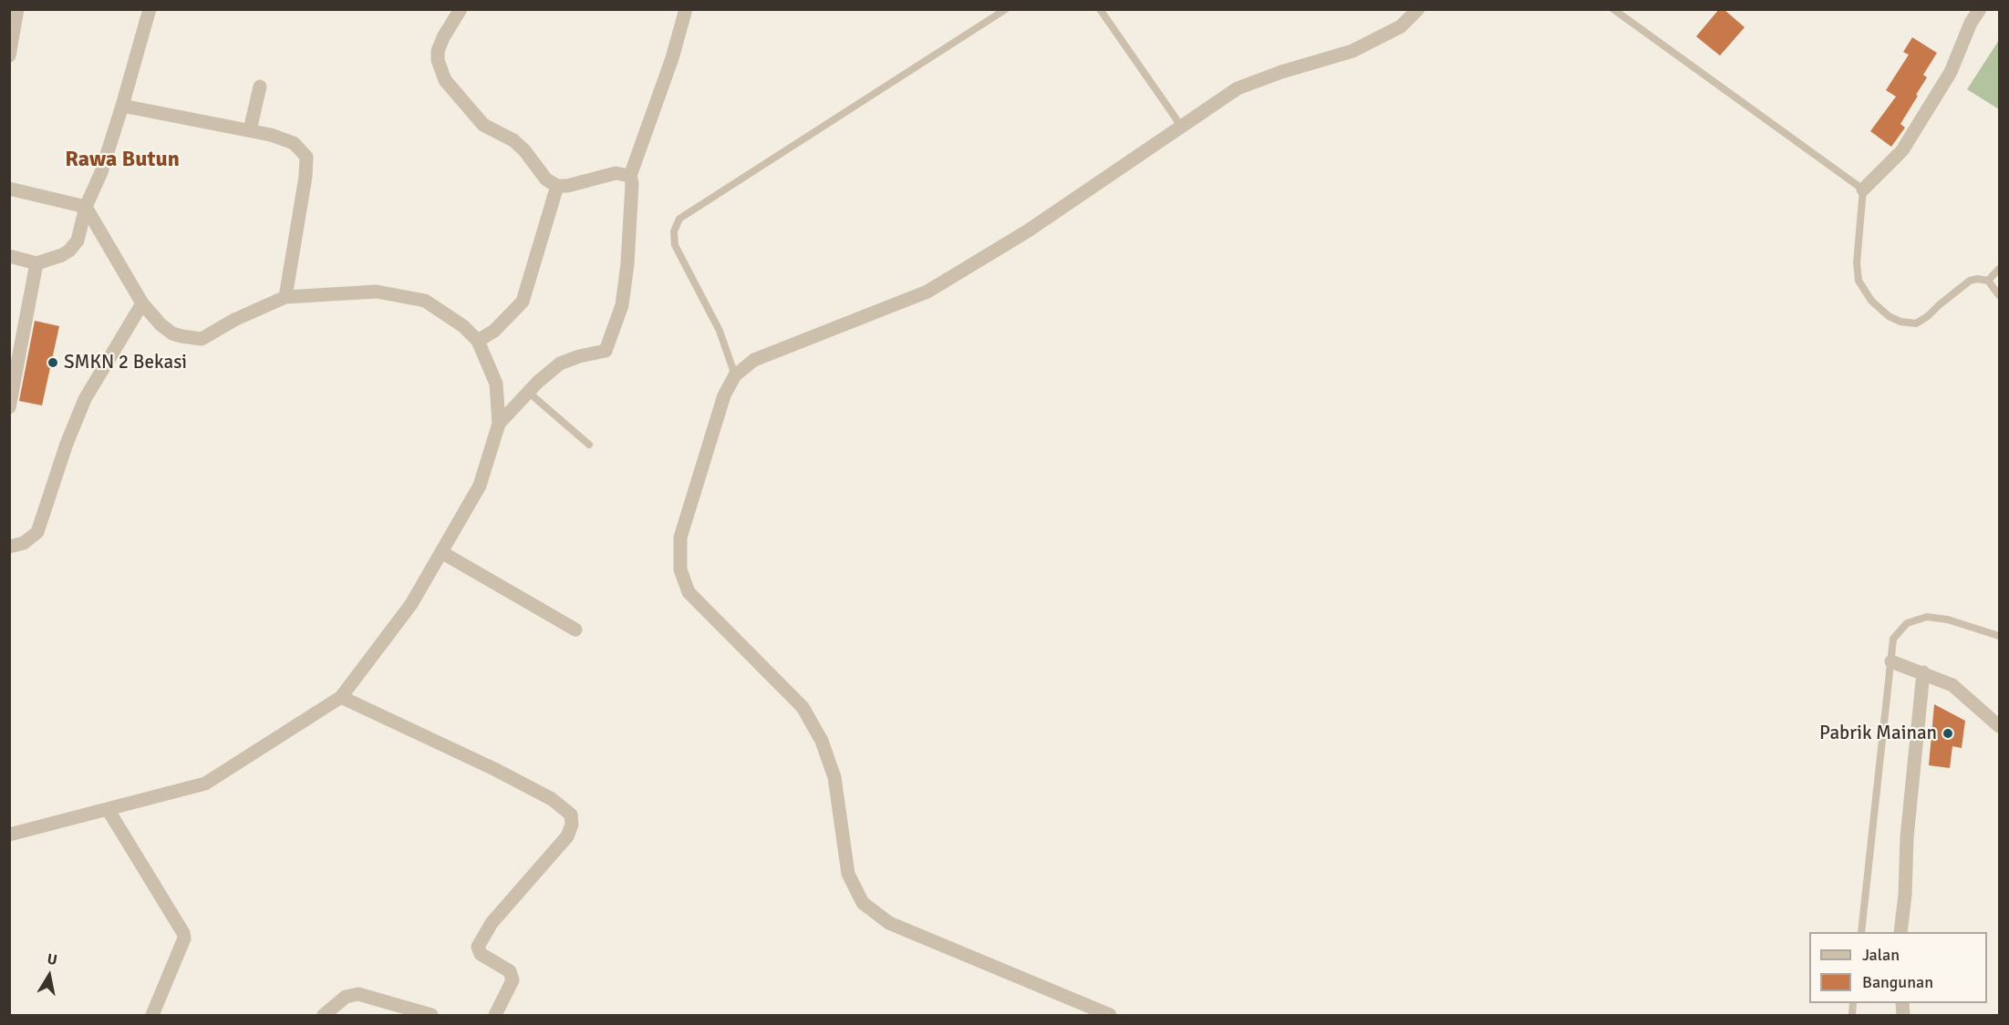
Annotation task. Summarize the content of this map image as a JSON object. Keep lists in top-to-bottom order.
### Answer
{
  "districts": ["Rawa Butun"],
  "places": ["SMKN 2 Bekasi", "Pabrik Mainan"],
  "legend": ["Jalan", "Bangunan"],
  "north": "top"
}
